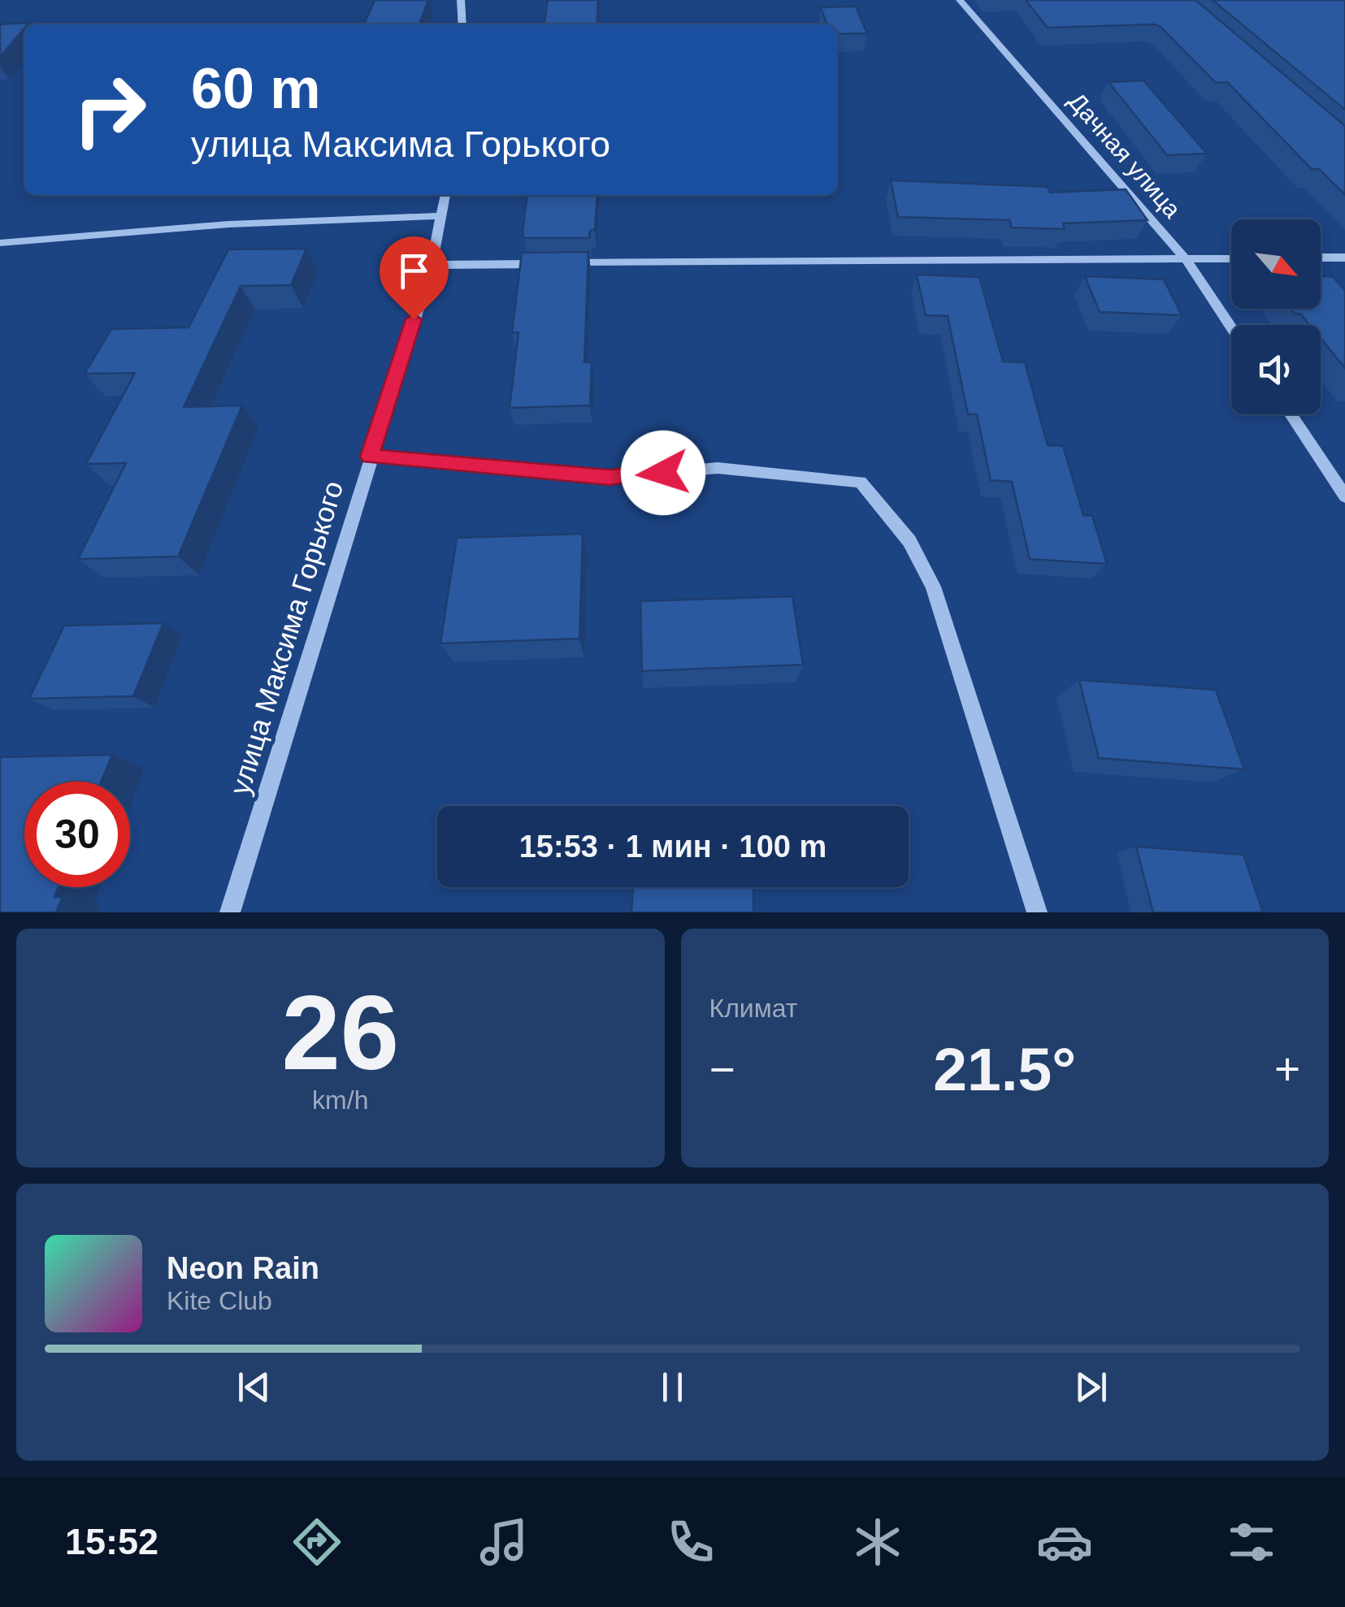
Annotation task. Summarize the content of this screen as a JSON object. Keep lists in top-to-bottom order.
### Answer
{
  "streets": {
    "street": ["Дачная улица", "улица Максима Горького"]
  },
  "north": "bottom right",
  "page": {
    "turn": ["60 m", "улица Максима Горького"],
    "limit": "30",
    "trip": "15:53 · 1 мин · 100 m",
    "tile": [
      ["26", "km/h"],
      "Климат"
    ],
    "heat": ["−", "21.5°", "+"],
    "song": ["Neon Rain", "Kite Club"],
    "tabs": "15:52"
  }
}
